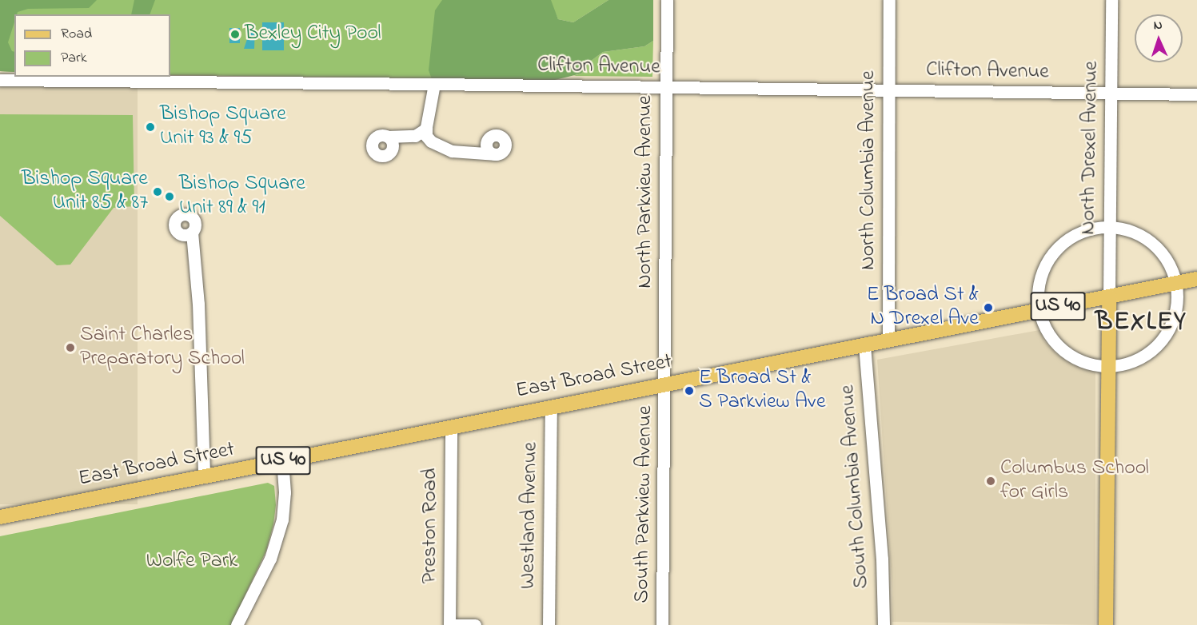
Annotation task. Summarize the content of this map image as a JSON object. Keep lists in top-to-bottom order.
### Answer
{
  "streets": {
    "main road": ["US 40", "East Broad Street"],
    "street": [
      "Clifton Avenue",
      "North Drexel Avenue",
      "North Columbia Avenue",
      "North Parkview Avenue",
      "South Columbia Avenue",
      "South Parkview Avenue",
      "Westland Avenue",
      "Preston Road"
    ]
  },
  "crossings": [
    ["Clifton Avenue", "North Drexel Avenue"],
    ["Clifton Avenue", "North Columbia Avenue"],
    ["Clifton Avenue", "North Parkview Avenue"],
    ["North Drexel Avenue", "US 40"],
    ["North Drexel Avenue", "East Broad Street"],
    ["North Columbia Avenue", "East Broad Street"],
    ["North Parkview Avenue", "East Broad Street"],
    ["North Parkview Avenue", "South Parkview Avenue"],
    ["US 40", "East Broad Street"],
    ["East Broad Street", "South Columbia Avenue"],
    ["East Broad Street", "South Parkview Avenue"],
    ["East Broad Street", "Westland Avenue"],
    ["East Broad Street", "Preston Road"]
  ],
  "districts": ["BEXLEY"],
  "parks": ["Wolfe Park"],
  "places": [
    "Bexley City Pool",
    "Bishop Square Unit 93 & 95",
    "Bishop Square Unit 85 & 87",
    "Bishop Square Unit 89 & 91",
    "E Broad St & N Drexel Ave",
    "Saint Charles Preparatory School",
    "E Broad St & S Parkview Ave",
    "Columbus School for Girls"
  ],
  "legend": ["Road", "Park"],
  "north": "top"
}
